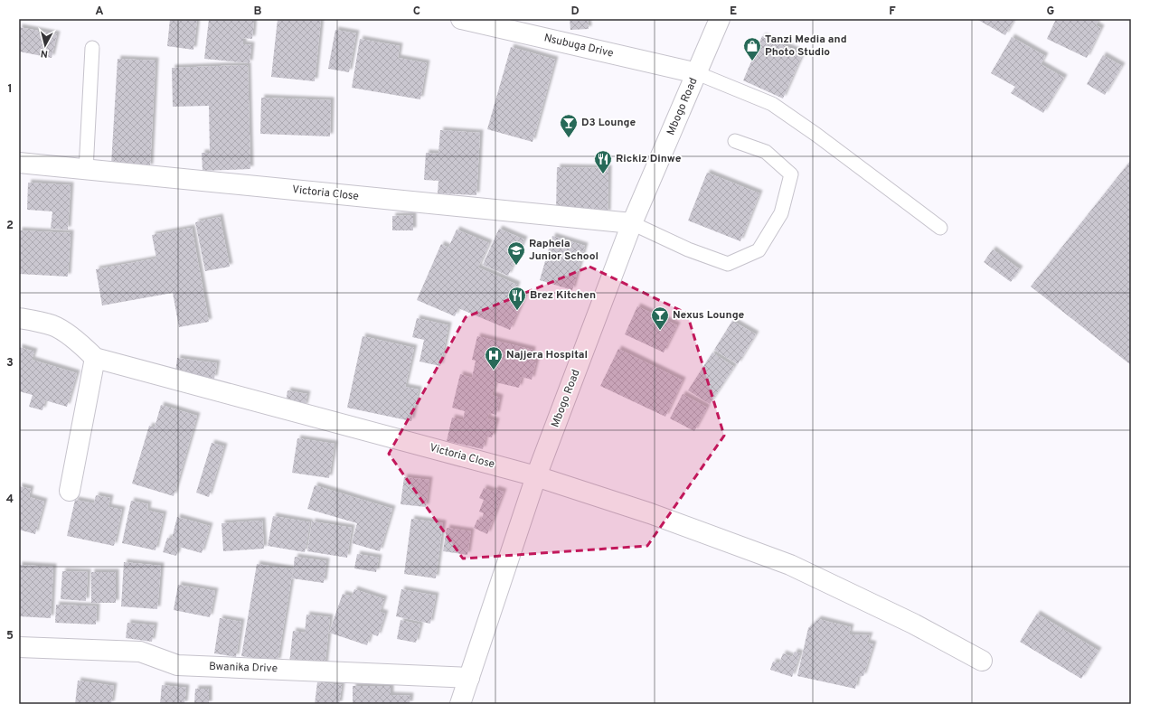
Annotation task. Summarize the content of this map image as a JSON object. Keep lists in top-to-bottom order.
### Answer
{
  "streets": {
    "street": [
      "Nsubuga Drive",
      "Mbogo Road",
      "Victoria Close",
      "Bwanika Drive"
    ]
  },
  "crossings": [
    ["Nsubuga Drive", "Mbogo Road"],
    ["Mbogo Road", "Victoria Close"],
    ["Mbogo Road", "Bwanika Drive"]
  ],
  "places": {
    "shop": ["Tanzi Media and Photo Studio"],
    "bar": ["D3 Lounge", "Nexus Lounge"],
    "restaurant": ["Rickiz Dinwe", "Brez Kitchen"],
    "school or university": ["Raphela Junior School"],
    "hospital": ["Najjera Hospital"]
  },
  "north": "bottom",
  "grid": {
    "columns": [
      "A",
      "B",
      "C",
      "D",
      "E",
      "F",
      "G"
    ],
    "rows": [
      "1",
      "2",
      "3",
      "4",
      "5"
    ]
  }
}
